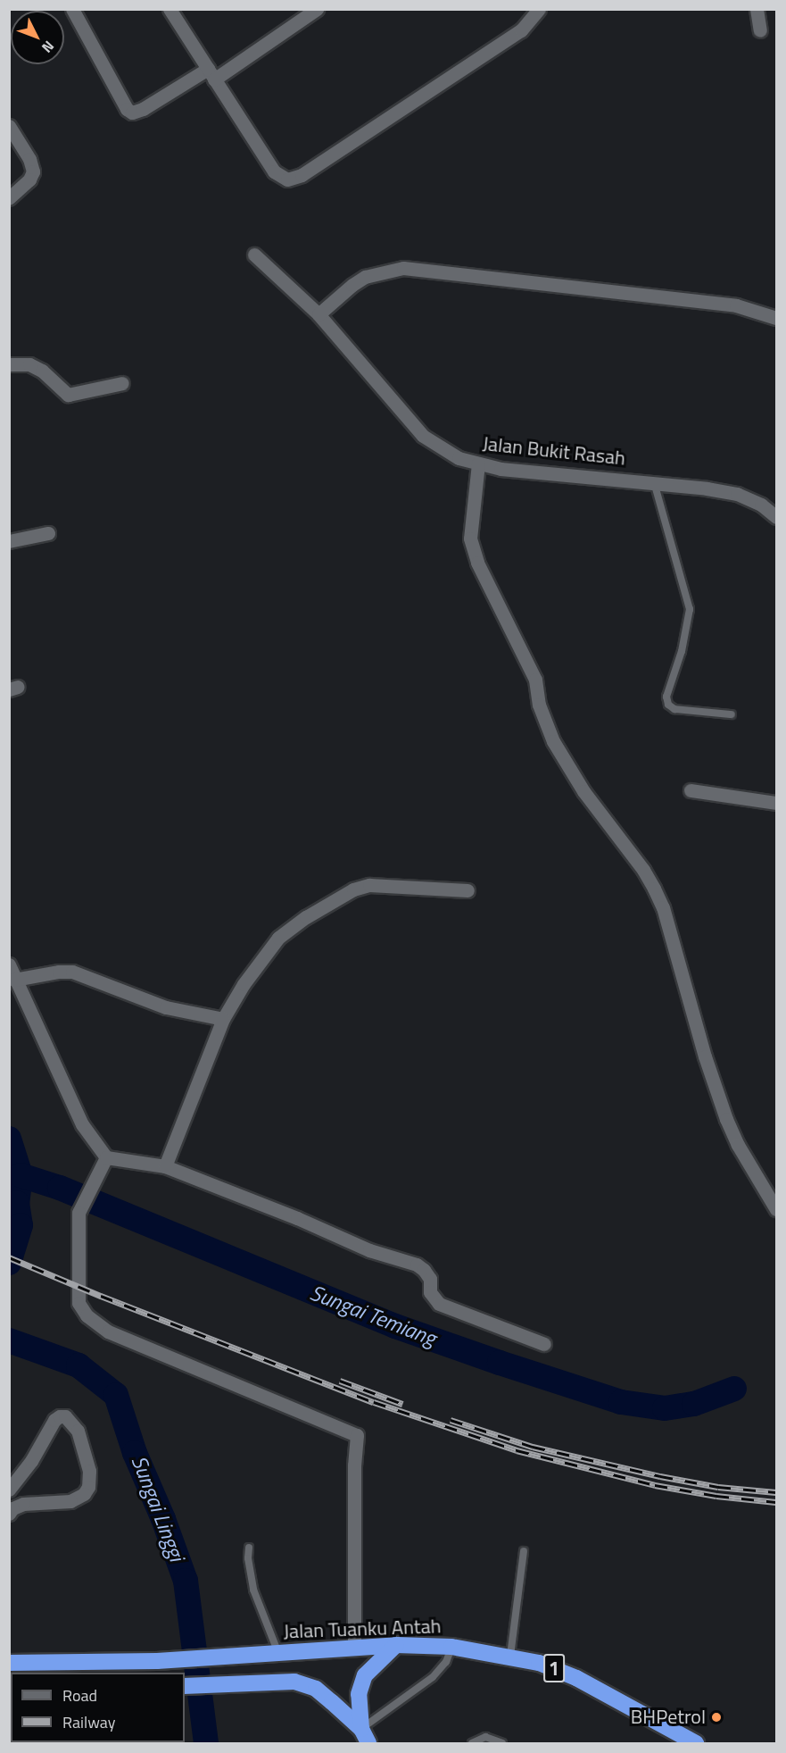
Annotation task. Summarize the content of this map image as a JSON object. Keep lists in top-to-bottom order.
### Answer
{
  "streets": {
    "highway": ["Jalan Tuanku Antah", "1"],
    "street": ["Jalan Bukit Rasah"]
  },
  "water": ["Sungai Temiang", "Sungai Linggi"],
  "places": ["BHPetrol"],
  "legend": ["Road", "Railway"],
  "north": "bottom right"
}
